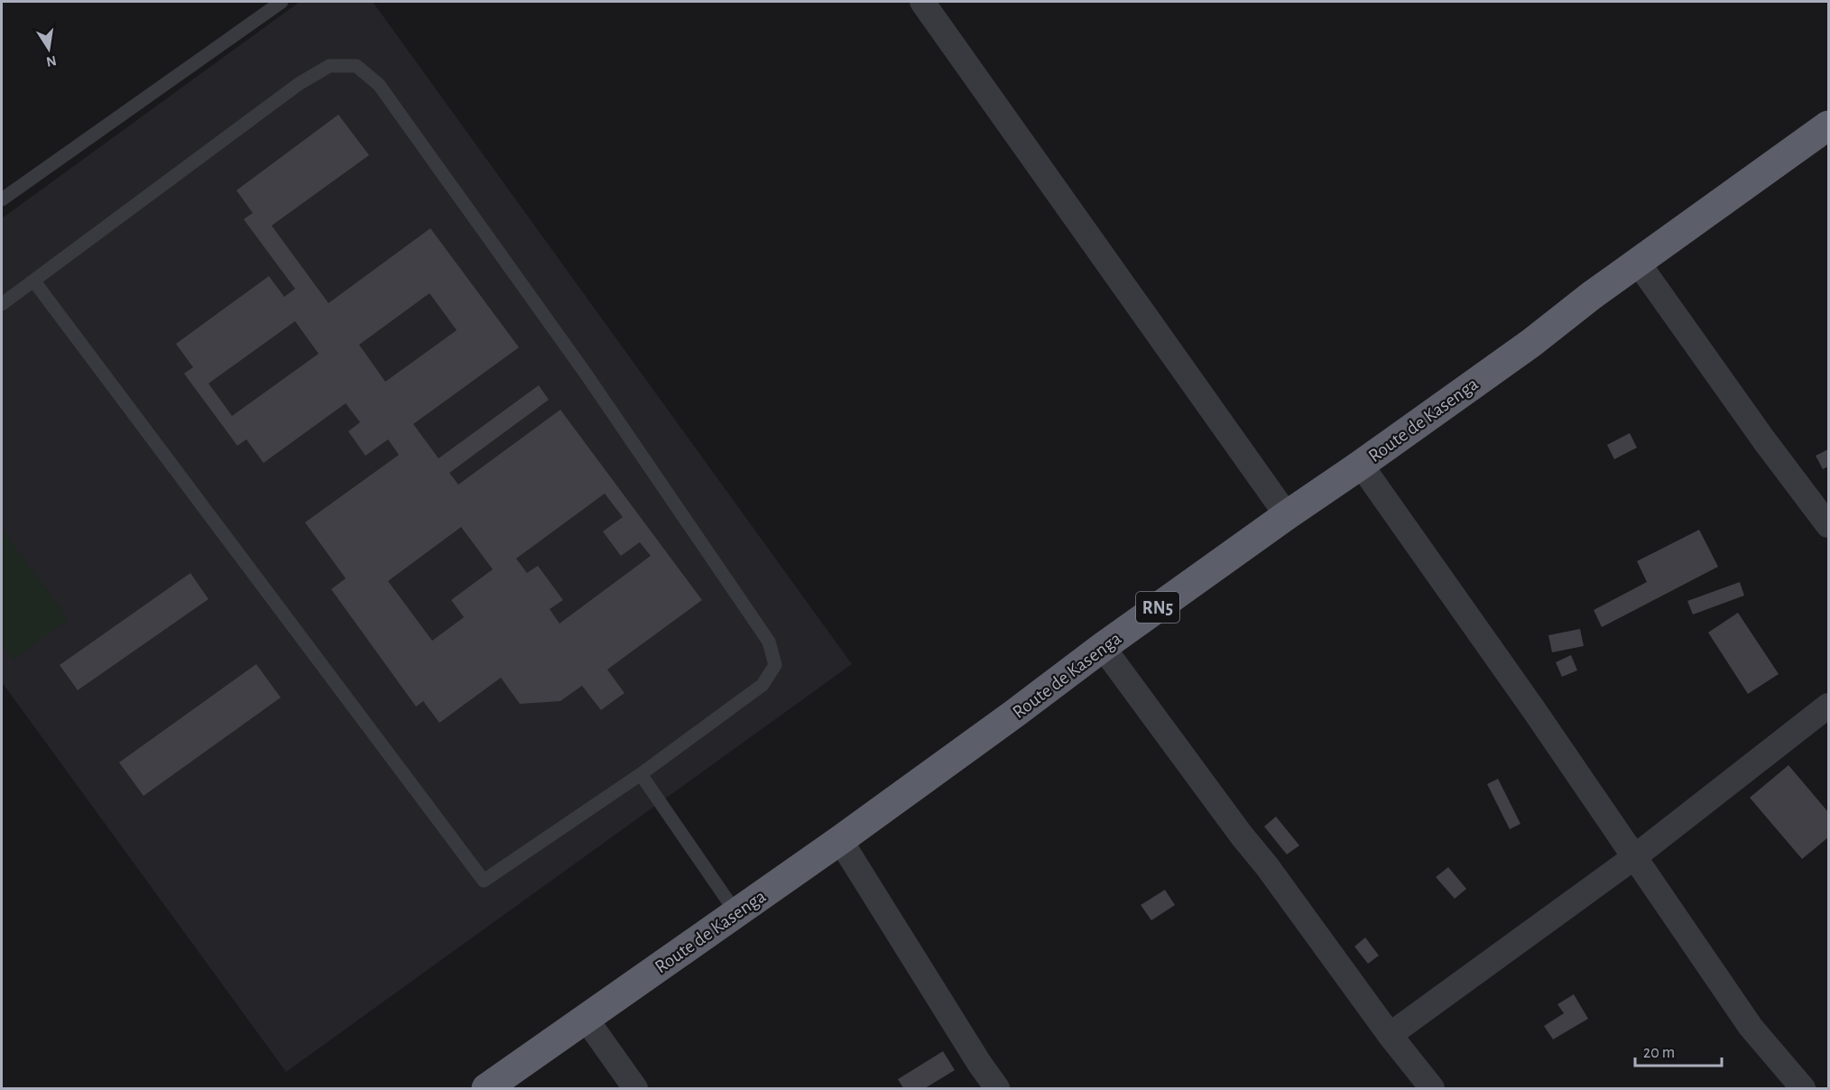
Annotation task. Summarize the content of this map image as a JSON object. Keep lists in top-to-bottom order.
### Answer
{
  "streets": {
    "highway": ["Route de Kasenga", "RN5"]
  },
  "scale_bar": "20 m",
  "north": "bottom"
}
